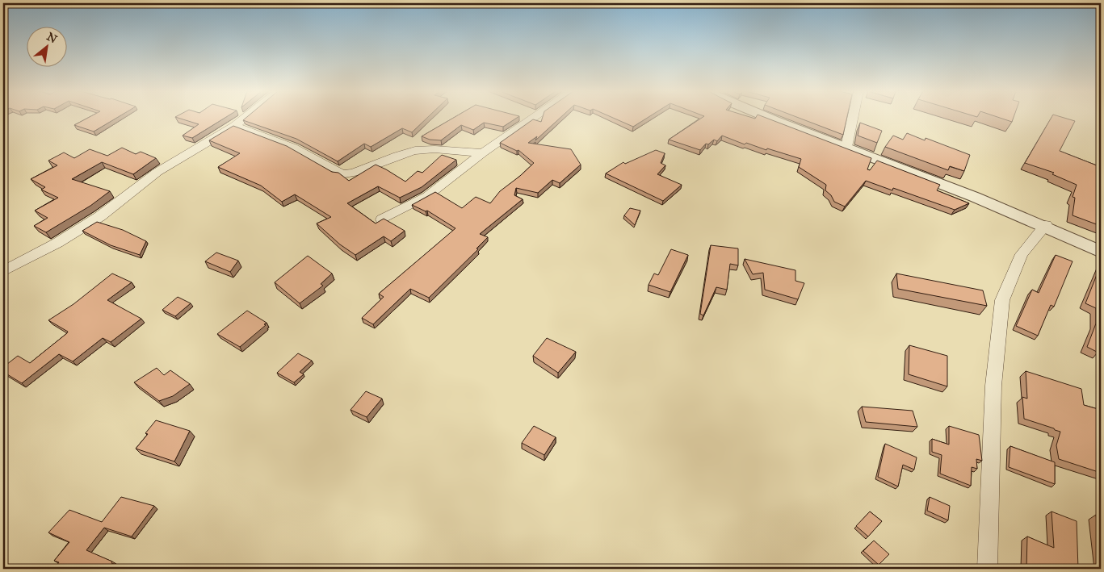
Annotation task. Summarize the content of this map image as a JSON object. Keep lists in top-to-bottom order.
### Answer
{
  "north": "top right"
}
